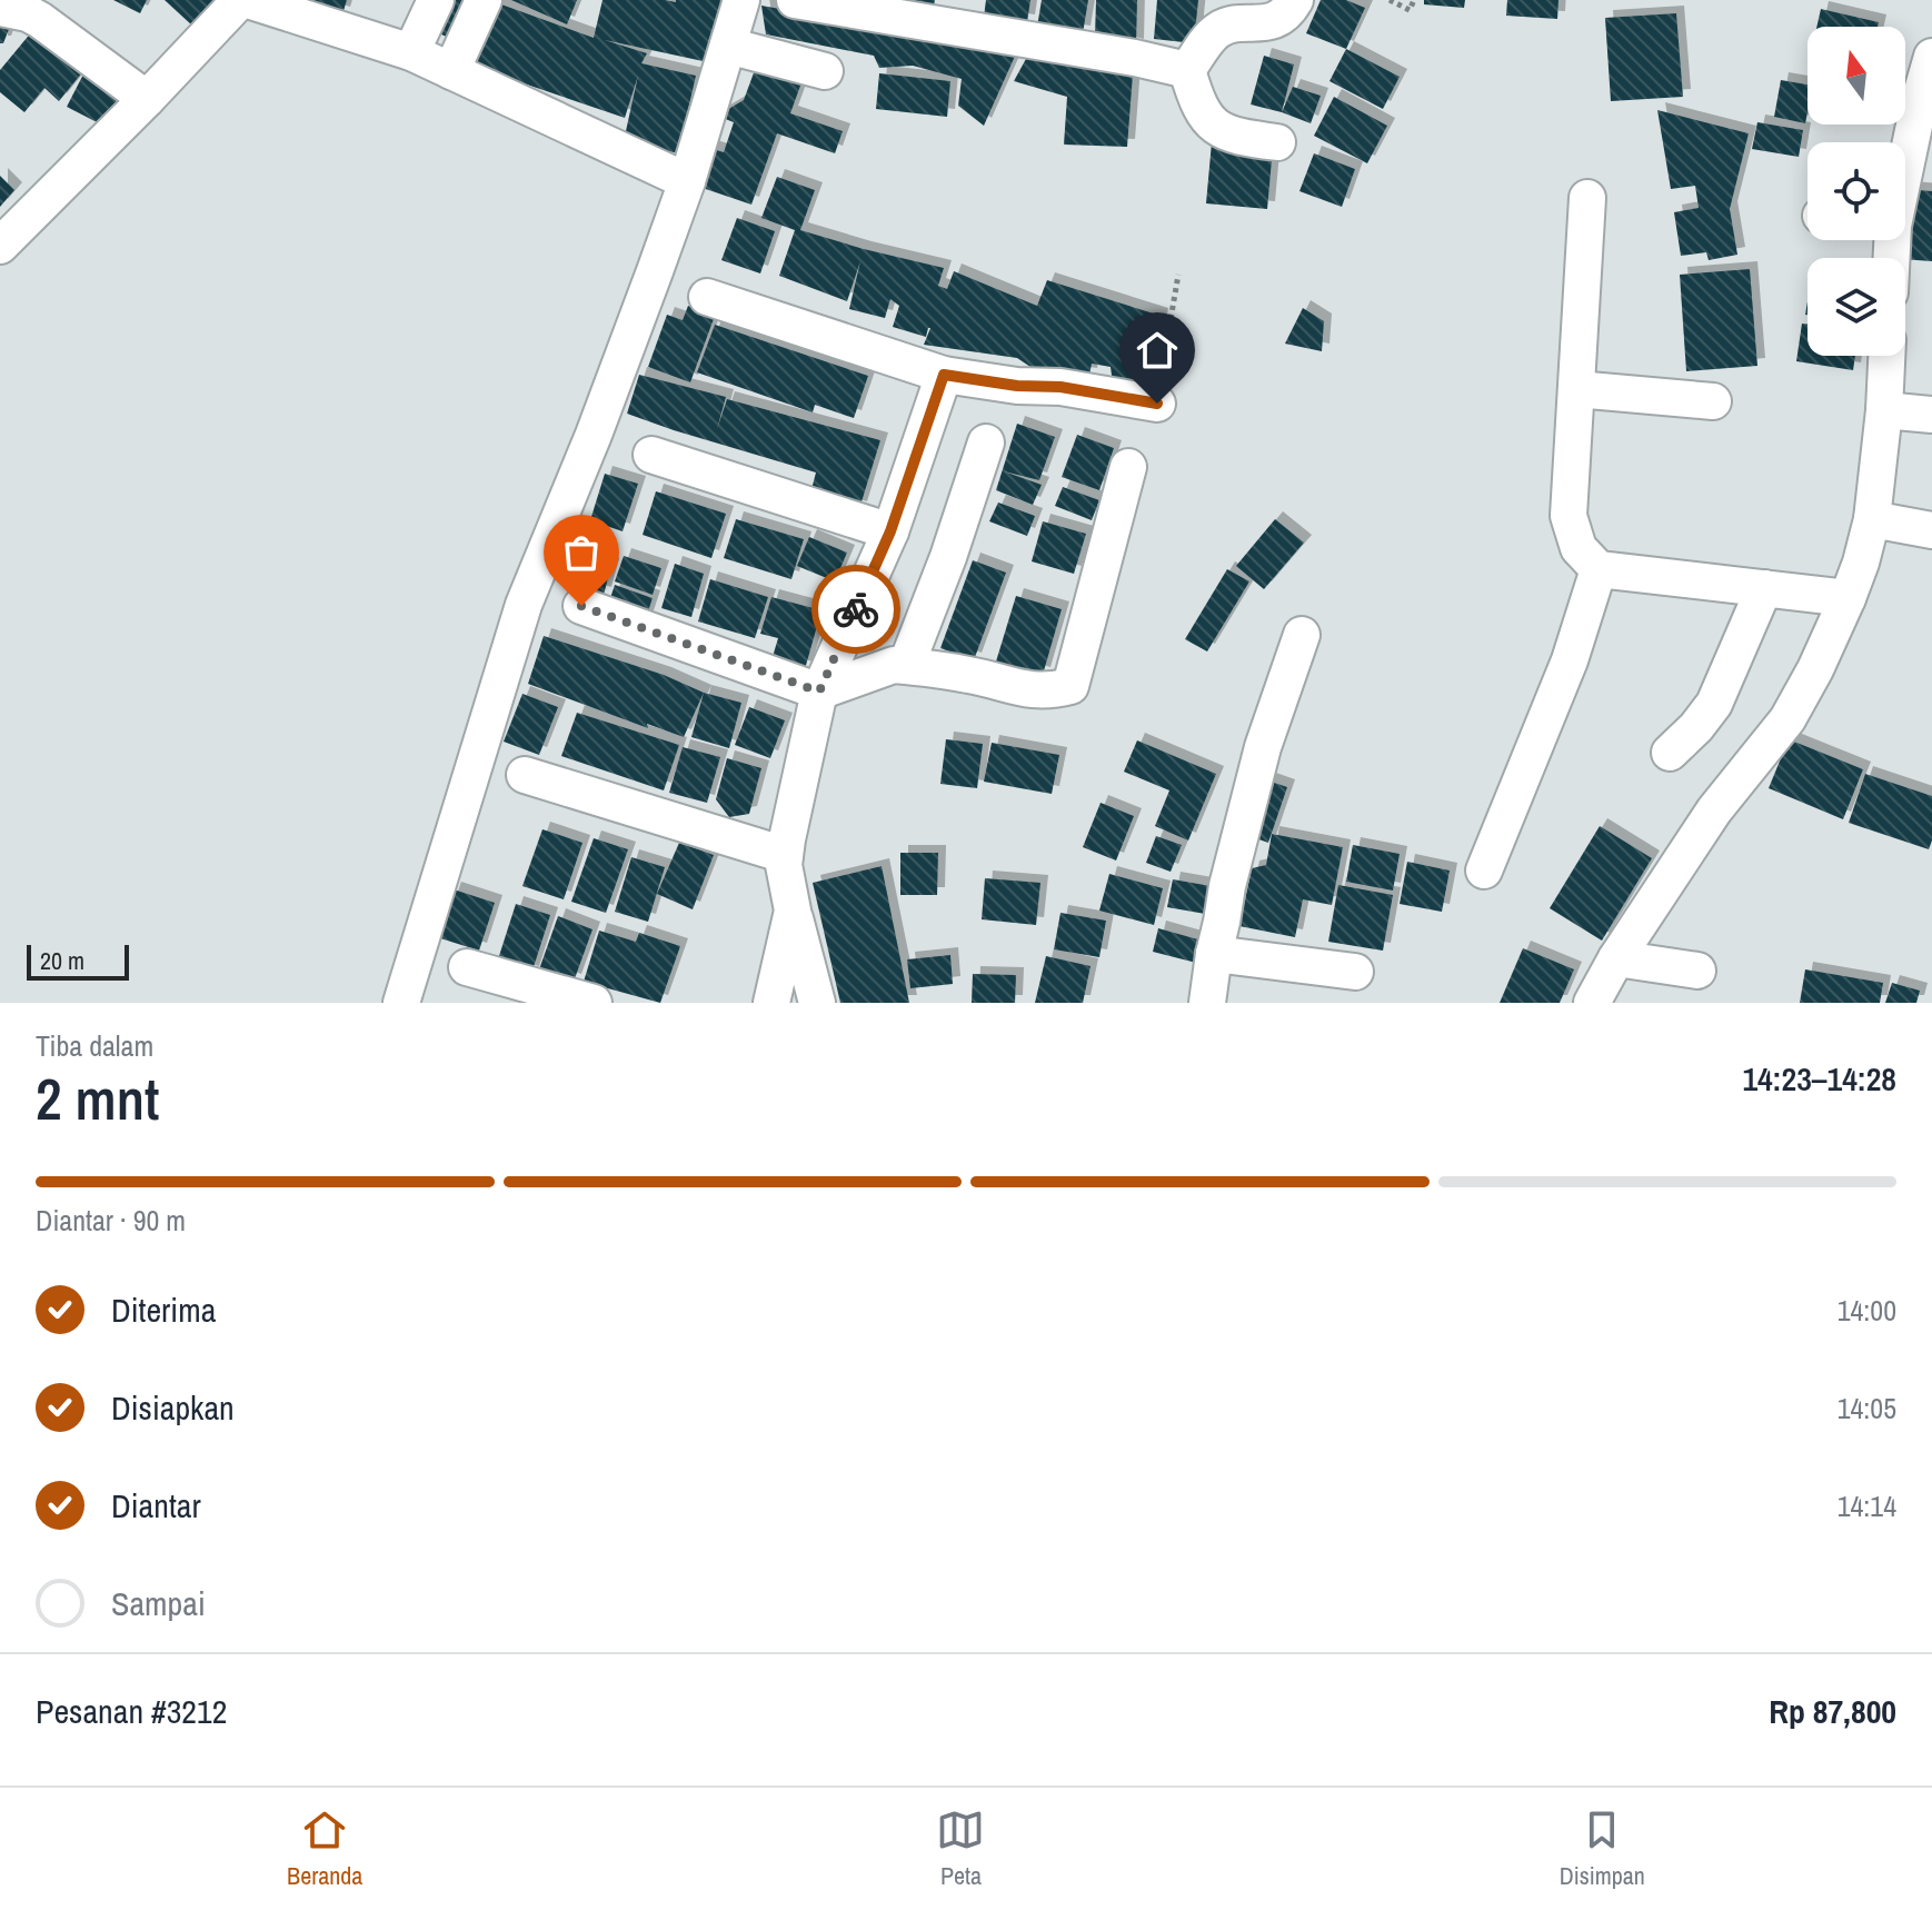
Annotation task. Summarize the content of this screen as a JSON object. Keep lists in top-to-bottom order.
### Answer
{
  "scale_bar": "20 m",
  "north": "top",
  "page": {
    "scale": "20 m",
    "heading": ["2 mnt", "Tiba dalam", "14:23–14:28"],
    "panel": ["Pesanan #3212", "Rp 87,800"],
    "bar": "Diantar · 90 m",
    "list": [
      ["Diterima", "14:00"],
      ["Disiapkan", "14:05"],
      ["Diantar", "14:14"],
      "Sampai"
    ],
    "tabs": ["Beranda", "Peta", "Disimpan"]
  }
}
